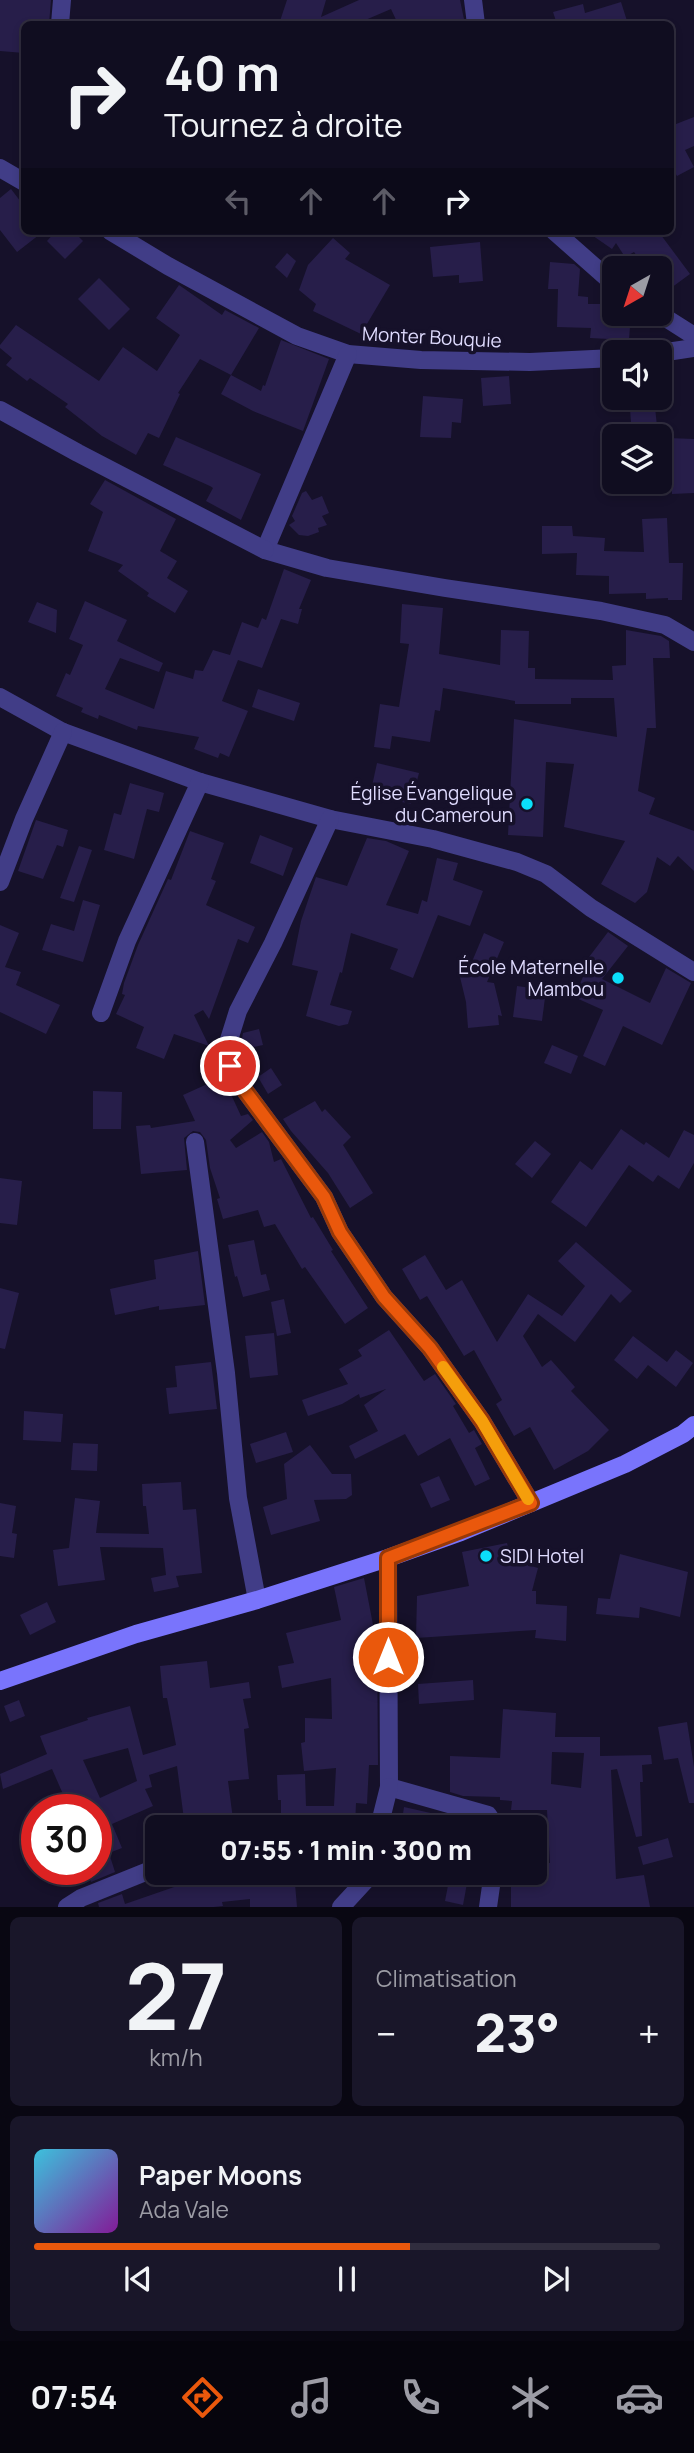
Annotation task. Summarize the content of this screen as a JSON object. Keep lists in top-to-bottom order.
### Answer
{
  "streets": {
    "street": ["Monter Bouquie"]
  },
  "places": ["Église Évangelique du Cameroun", "École Maternelle Mambou", "SIDI Hotel"],
  "north": "bottom left",
  "page": {
    "turn": ["40 m", "Tournez à droite"],
    "limit": "30",
    "trip": "07:55 · 1 min · 300 m",
    "tile": [
      ["27", "km/h"],
      "Climatisation"
    ],
    "heat": ["−", "23°", "+"],
    "song": ["Paper Moons", "Ada Vale"],
    "tabs": "07:54"
  }
}
